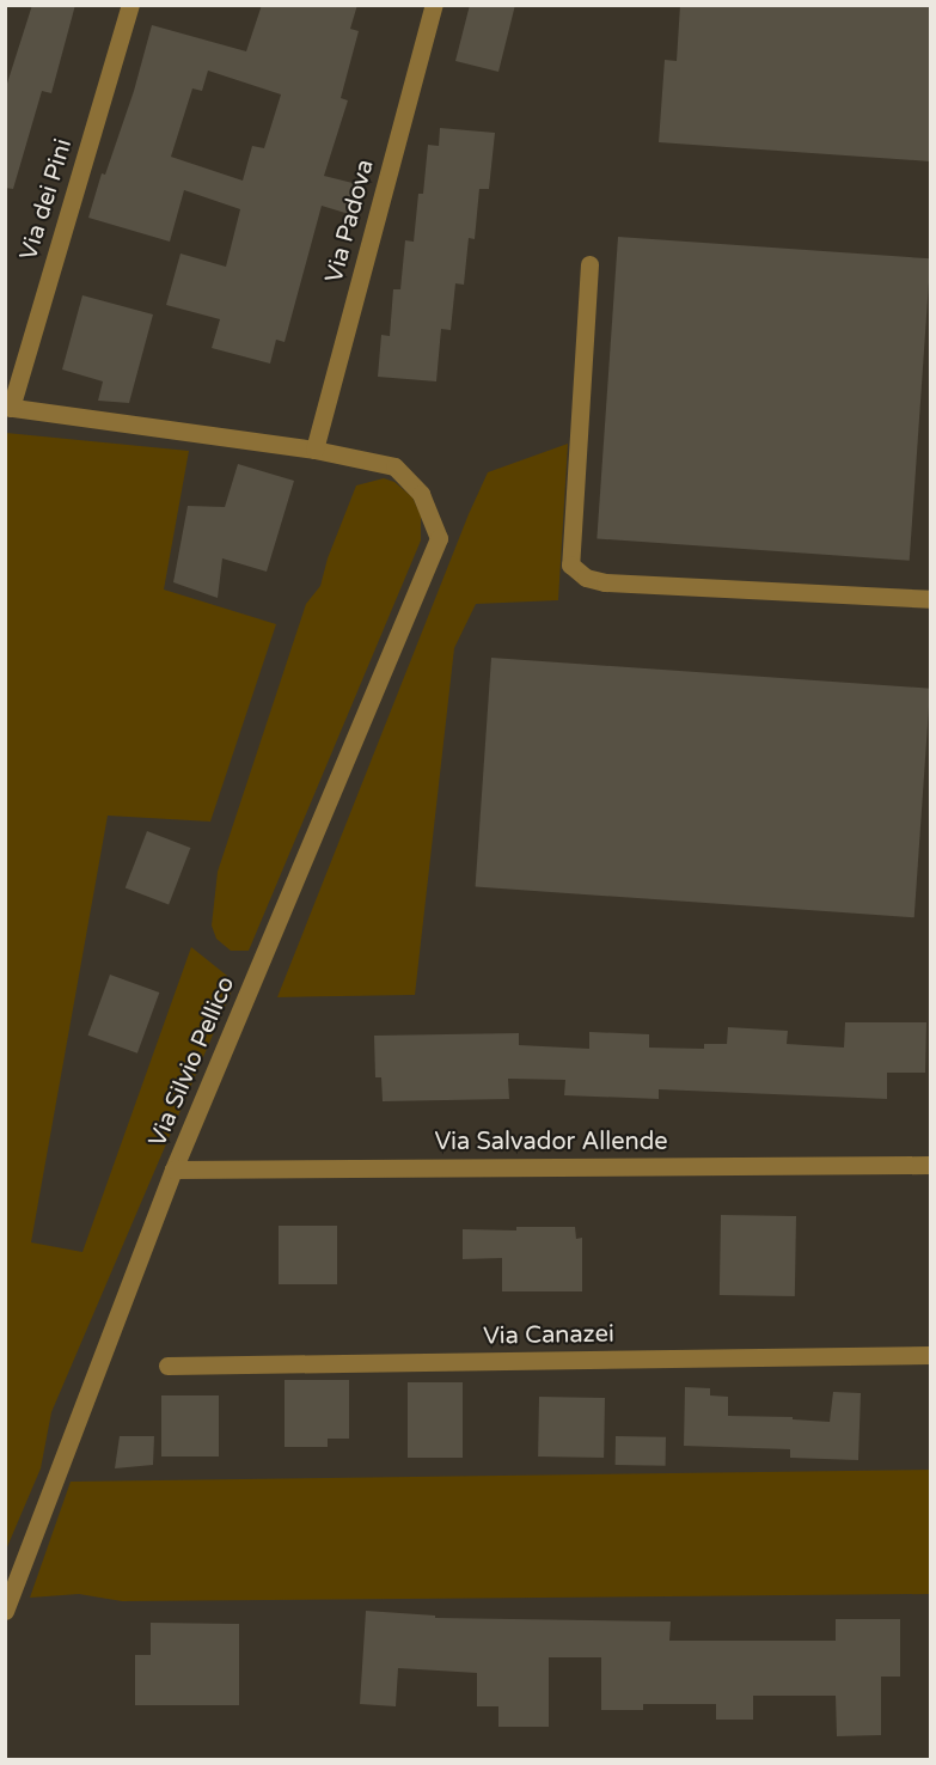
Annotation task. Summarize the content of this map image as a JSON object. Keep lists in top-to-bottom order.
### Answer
{
  "streets": {
    "street": [
      "Via dei Pini",
      "Via Padova",
      "Via Silvio Pellico",
      "Via Salvador Allende",
      "Via Canazei"
    ]
  },
  "crossings": [
    ["Via Padova", "Via Silvio Pellico"],
    ["Via Silvio Pellico", "Via Salvador Allende"]
  ]
}
